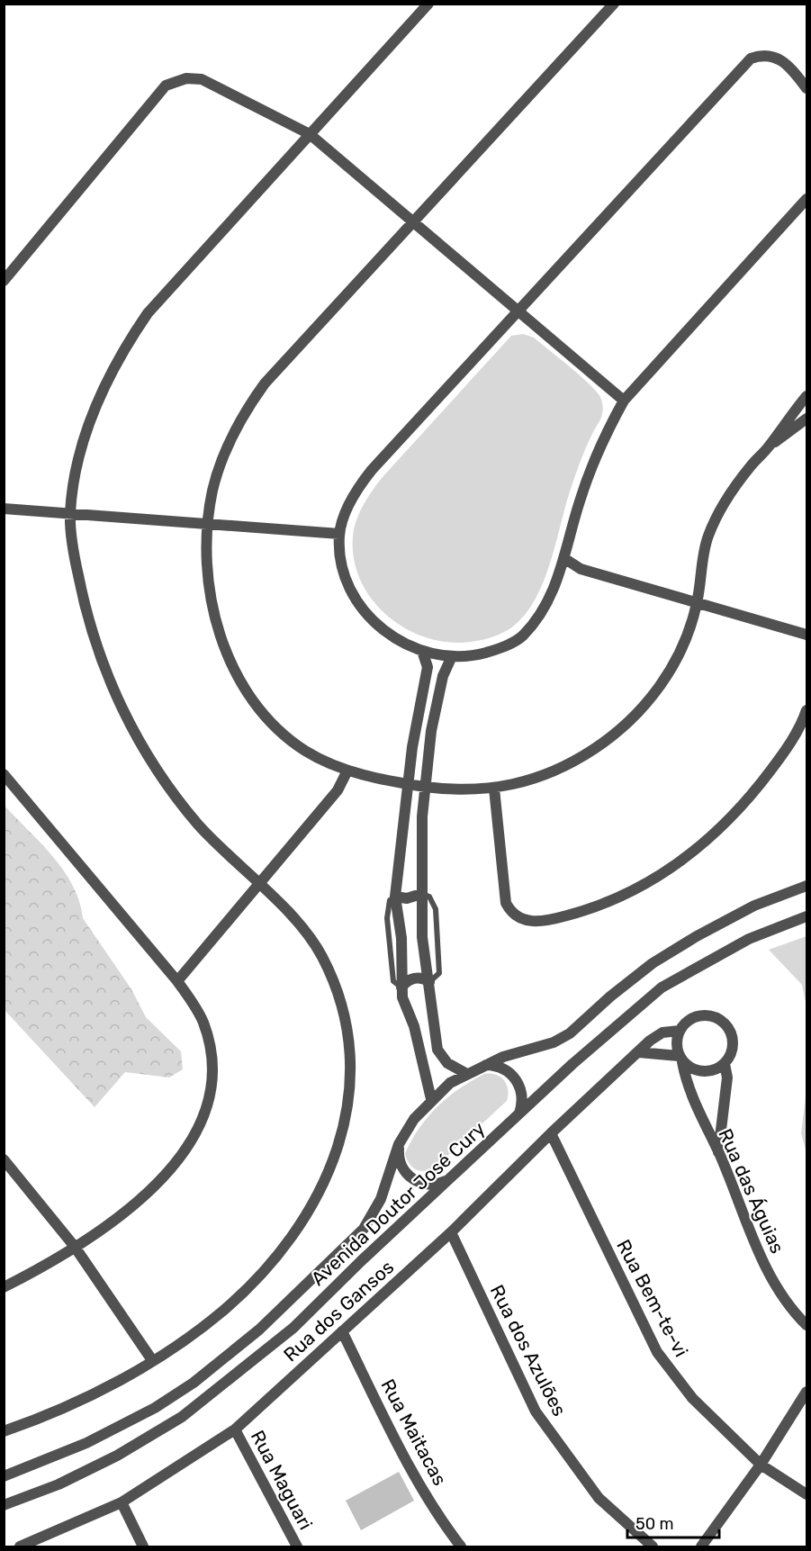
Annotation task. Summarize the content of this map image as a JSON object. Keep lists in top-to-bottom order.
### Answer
{
  "streets": {
    "street": [
      "Rua das Águias",
      "Avenida Doutor José Cury",
      "Rua Bem-te-vi",
      "Rua dos Gansos",
      "Rua dos Azulões",
      "Rua Maitacas",
      "Rua Maguari"
    ]
  },
  "crossings": [
    ["Rua das Águias", "Rua dos Gansos"],
    ["Rua Bem-te-vi", "Rua dos Gansos"],
    ["Rua dos Gansos", "Rua dos Azulões"],
    ["Rua dos Gansos", "Rua Maitacas"],
    ["Rua dos Gansos", "Rua Maguari"]
  ],
  "scale_bar": "50 m"
}
